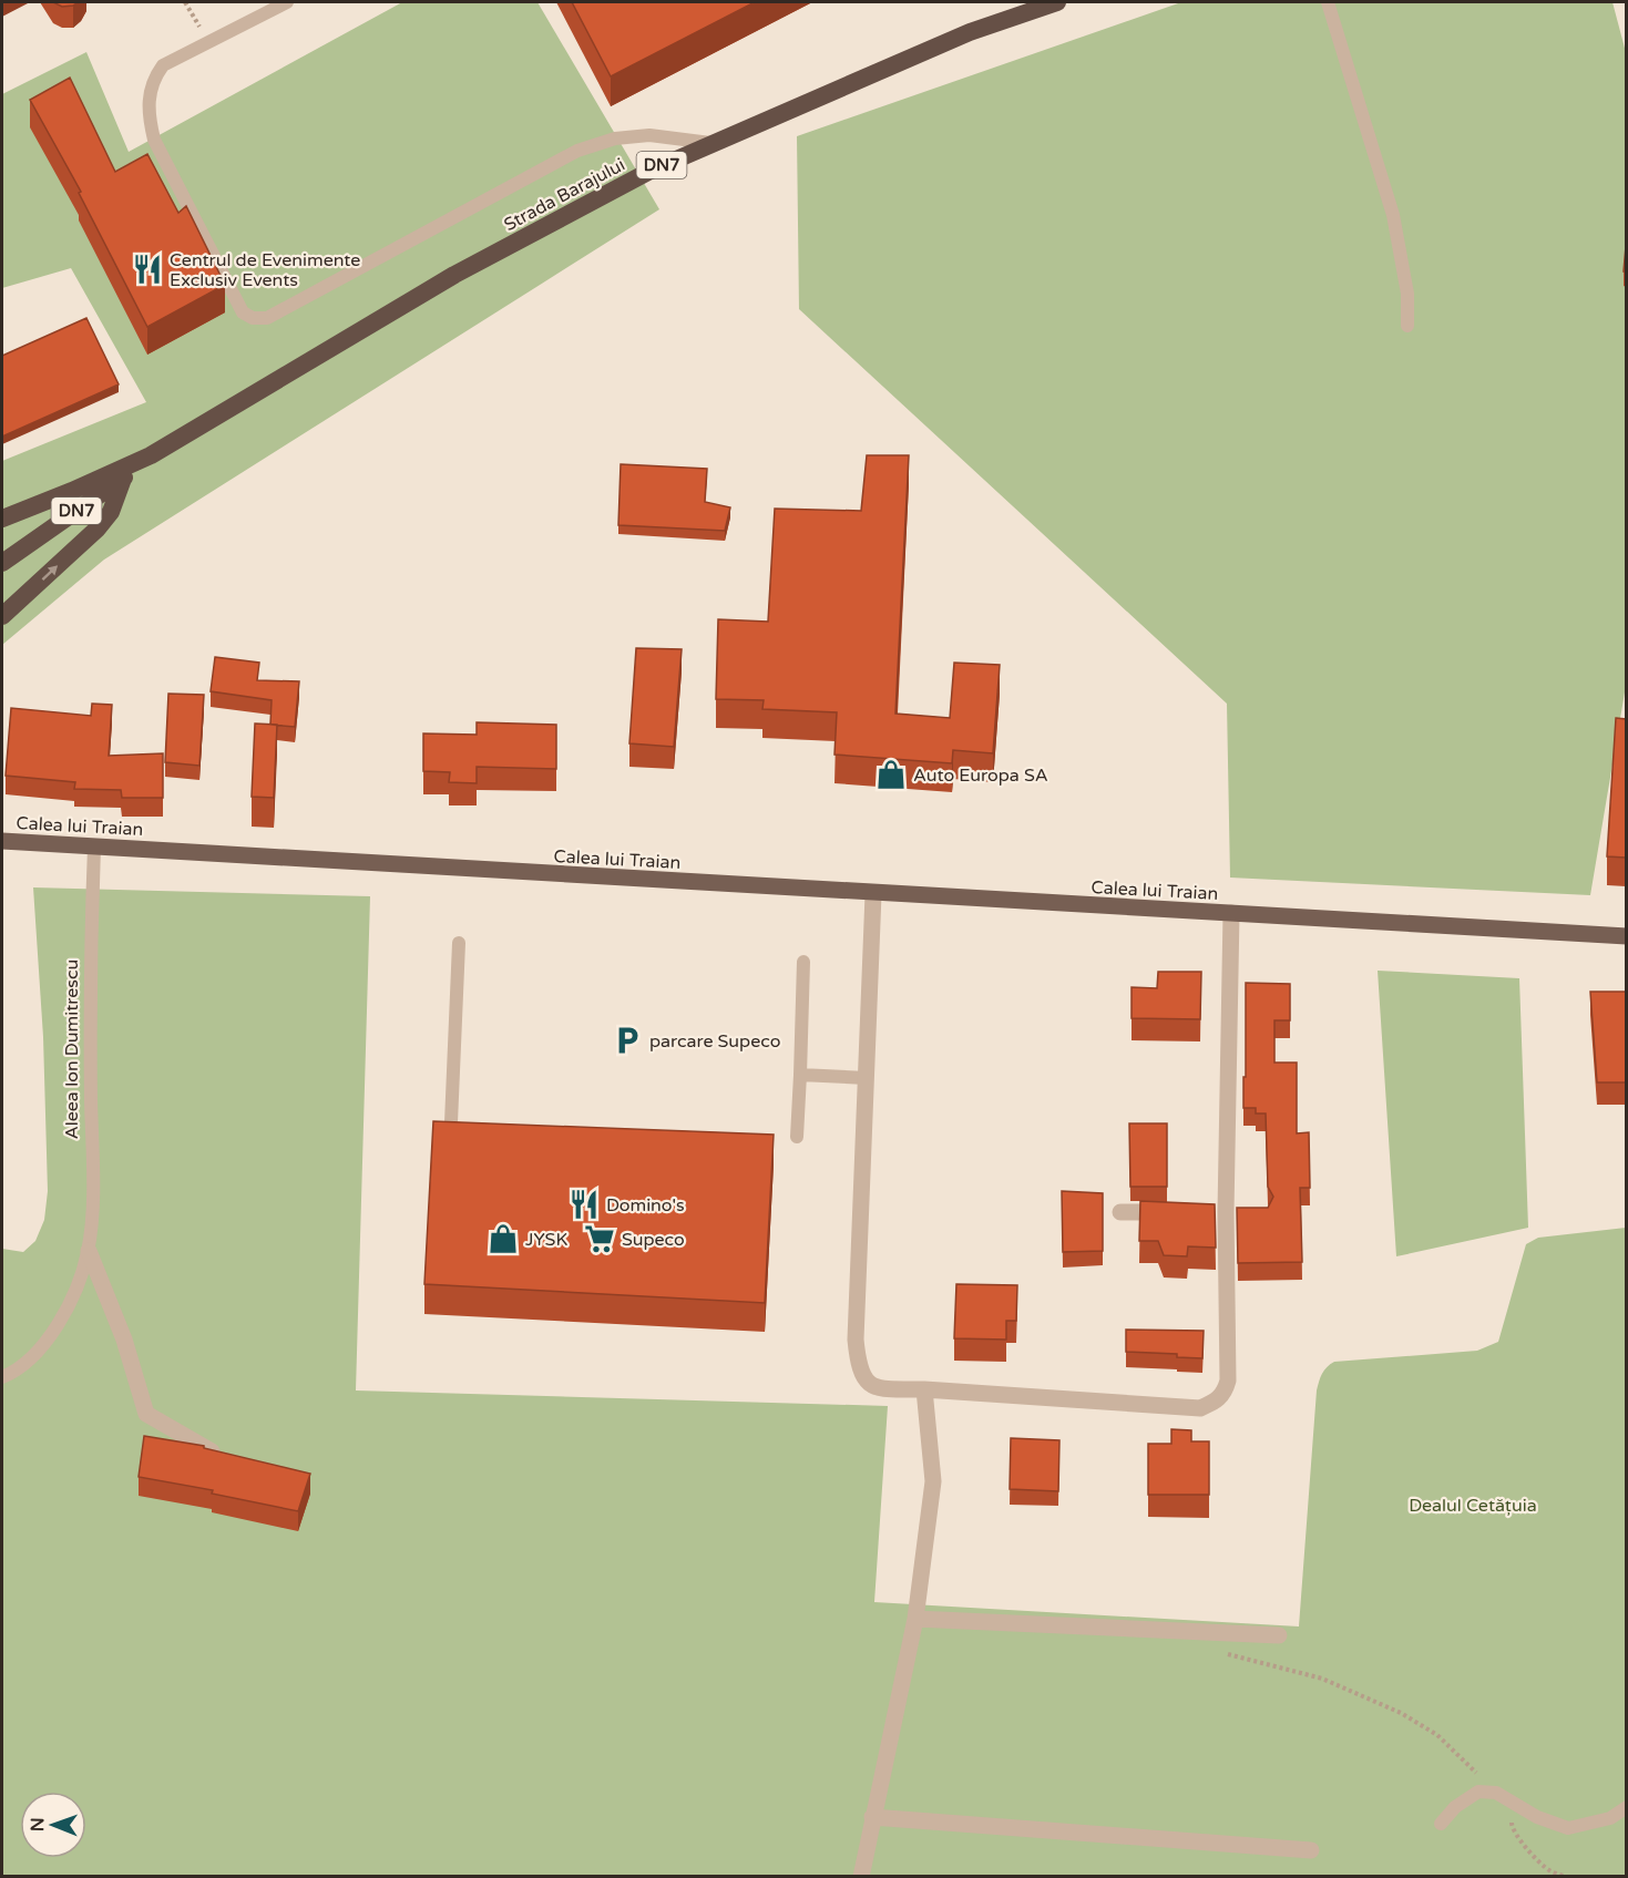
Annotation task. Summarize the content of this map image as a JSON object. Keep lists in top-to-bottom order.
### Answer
{
  "streets": {
    "highway": ["DN7", "Strada Barajului"],
    "main road": ["Calea lui Traian"],
    "street": ["Aleea Ion Dumitrescu"]
  },
  "crossings": [
    ["DN7", "Strada Barajului"],
    ["Calea lui Traian", "Aleea Ion Dumitrescu"]
  ],
  "parks": ["Dealul Cetățuia"],
  "places": {
    "restaurant": ["Centrul de Evenimente Exclusiv Events", "Domino's"],
    "shop": ["Auto Europa SA", "JYSK"],
    "parking": ["parcare Supeco"],
    "supermarket": ["Supeco"]
  },
  "north": "left"
}
